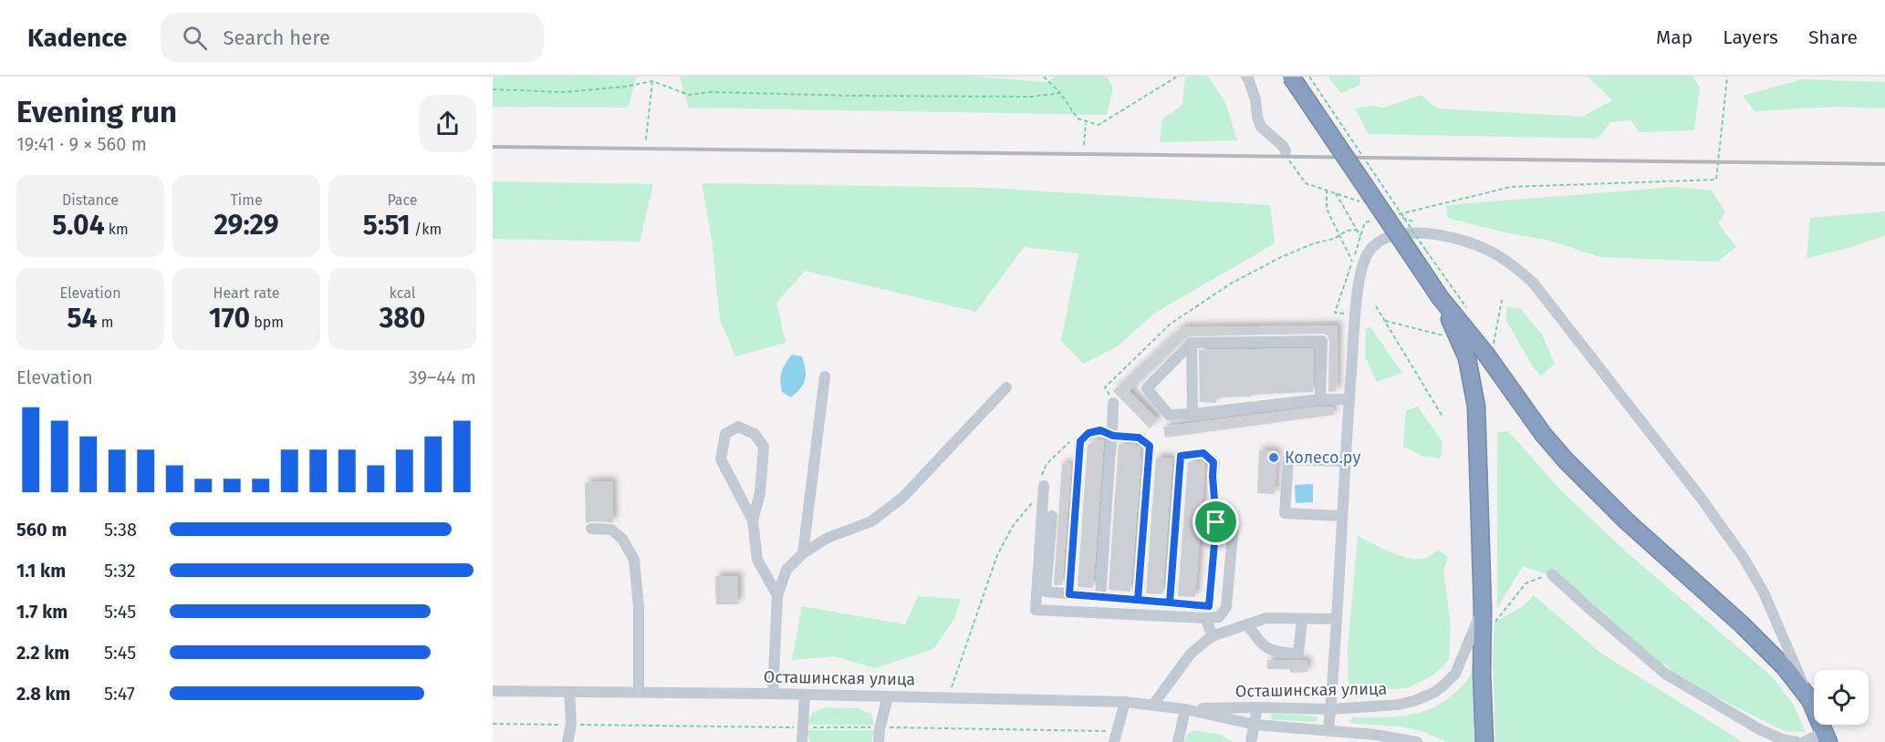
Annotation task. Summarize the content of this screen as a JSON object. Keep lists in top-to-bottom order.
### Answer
{
  "streets": {
    "street": ["Осташинская улица"]
  },
  "places": ["Колесо.ру"],
  "page": {
    "header": "Kadence",
    "search": "Search here",
    "nav": ["Map", "Layers", "Share"],
    "heading": ["Evening run", "19:41 · 9 × 560 m"],
    "stats": [
      ["Distance", "5.04 km"],
      ["Time", "29:29"],
      ["Pace", "5:51 /km"],
      ["Elevation", "54 m"],
      ["Heart rate", "170 bpm"],
      ["kcal", "380"]
    ],
    "chart": ["Elevation", "39–44 m"],
    "list": [
      {
        "name": "560 m",
        "note": "5:38"
      },
      {
        "name": "1.1 km",
        "note": "5:32"
      },
      {
        "name": "1.7 km",
        "note": "5:45"
      },
      {
        "name": "2.2 km",
        "note": "5:45"
      },
      {
        "name": "2.8 km",
        "note": "5:47"
      }
    ]
  }
}
